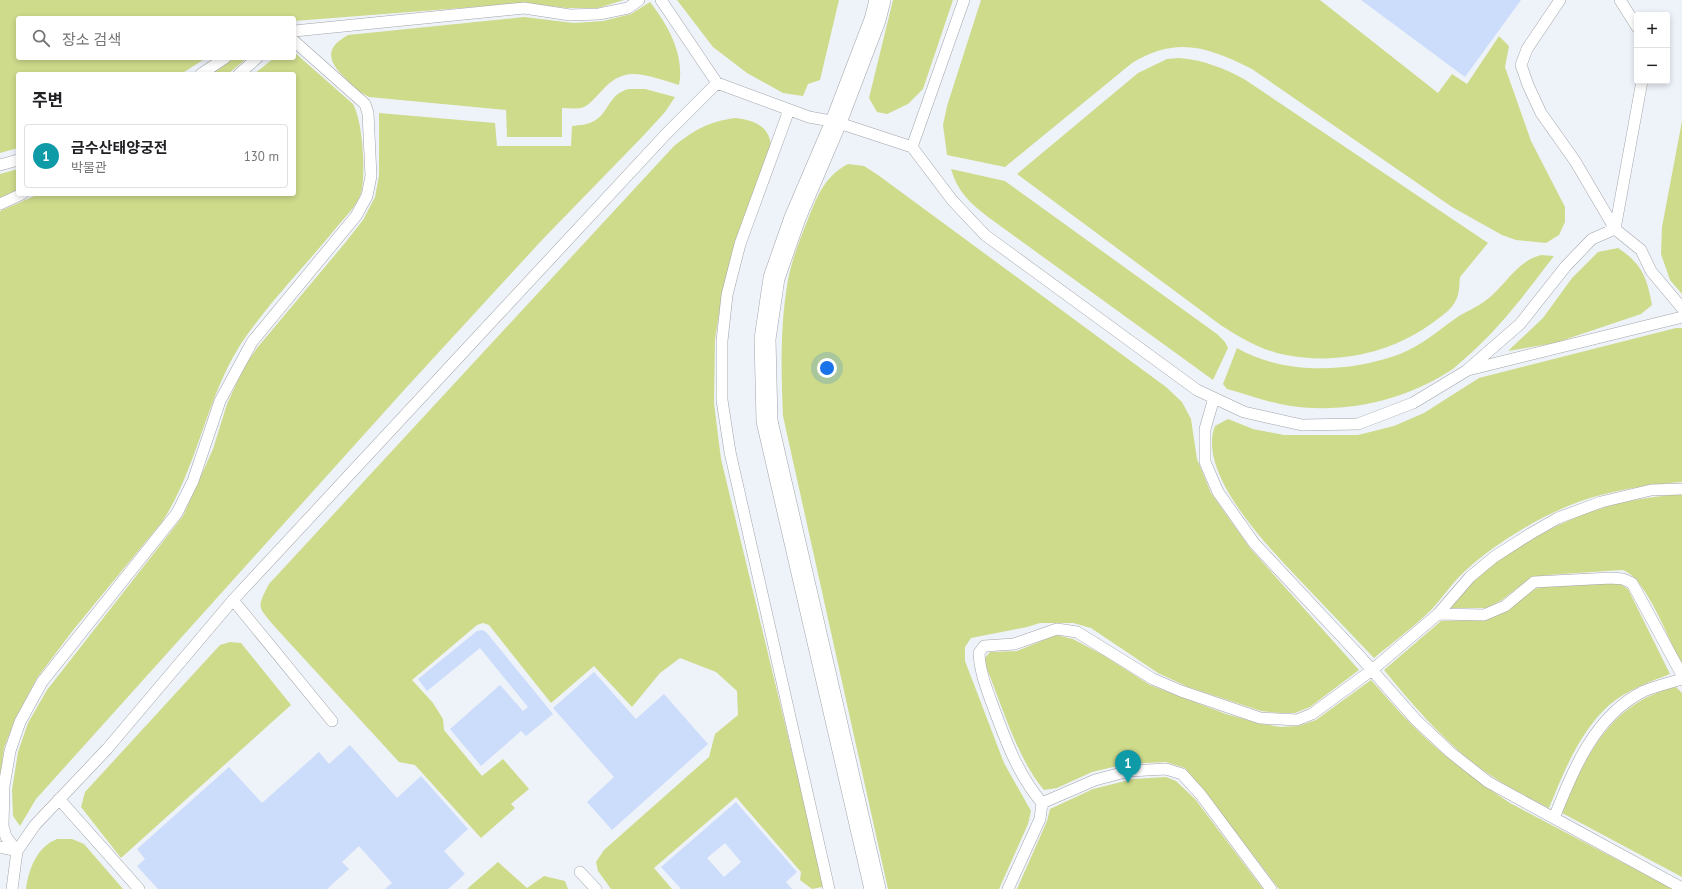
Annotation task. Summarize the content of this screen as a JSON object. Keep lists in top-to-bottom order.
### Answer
{
  "page": {
    "map_buttons": ["+", "−"],
    "search": "장소 검색",
    "heading": "주변",
    "list": [
      {
        "mark": "1",
        "name": "금수산태양궁전",
        "note": "박물관",
        "value": "130 m"
      }
    ],
    "pins": "1"
  }
}
